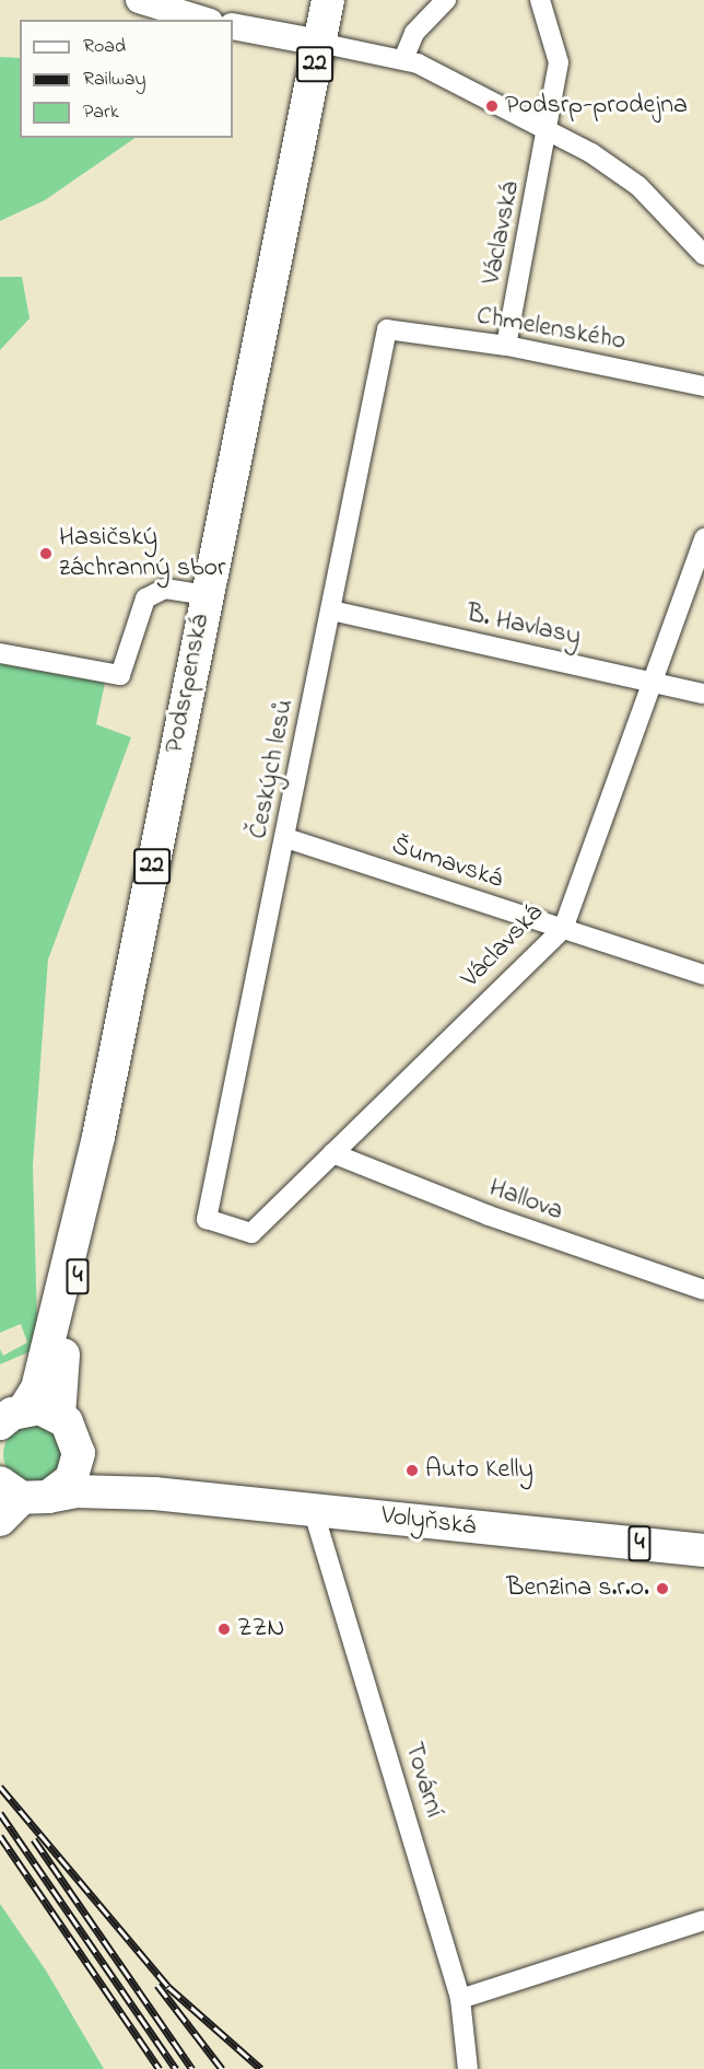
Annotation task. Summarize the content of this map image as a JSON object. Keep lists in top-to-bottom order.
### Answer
{
  "streets": {
    "main road": [
      "22",
      "Podsrpenská",
      "4",
      "Volyňská"
    ],
    "street": [
      "Václavská",
      "Chmelenského",
      "B. Havlasy",
      "Českých lesů",
      "Šumavská",
      "Hallova",
      "Tovární"
    ]
  },
  "crossings": [
    ["Václavská", "Chmelenského"],
    ["Václavská", "B. Havlasy"],
    ["Václavská", "Českých lesů"],
    ["Václavská", "Šumavská"],
    ["Václavská", "Hallova"],
    ["Chmelenského", "Českých lesů"],
    ["B. Havlasy", "Českých lesů"],
    ["Podsrpenská", "4"],
    ["Českých lesů", "Šumavská"],
    ["4", "Volyňská"],
    ["Volyňská", "Tovární"]
  ],
  "places": [
    "Podsrp-prodejna",
    "Hasičský záchranný sbor",
    "Auto Kelly",
    "Benzina s.r.o.",
    "ZZN"
  ],
  "legend": ["Road", "Railway", "Park"]
}
